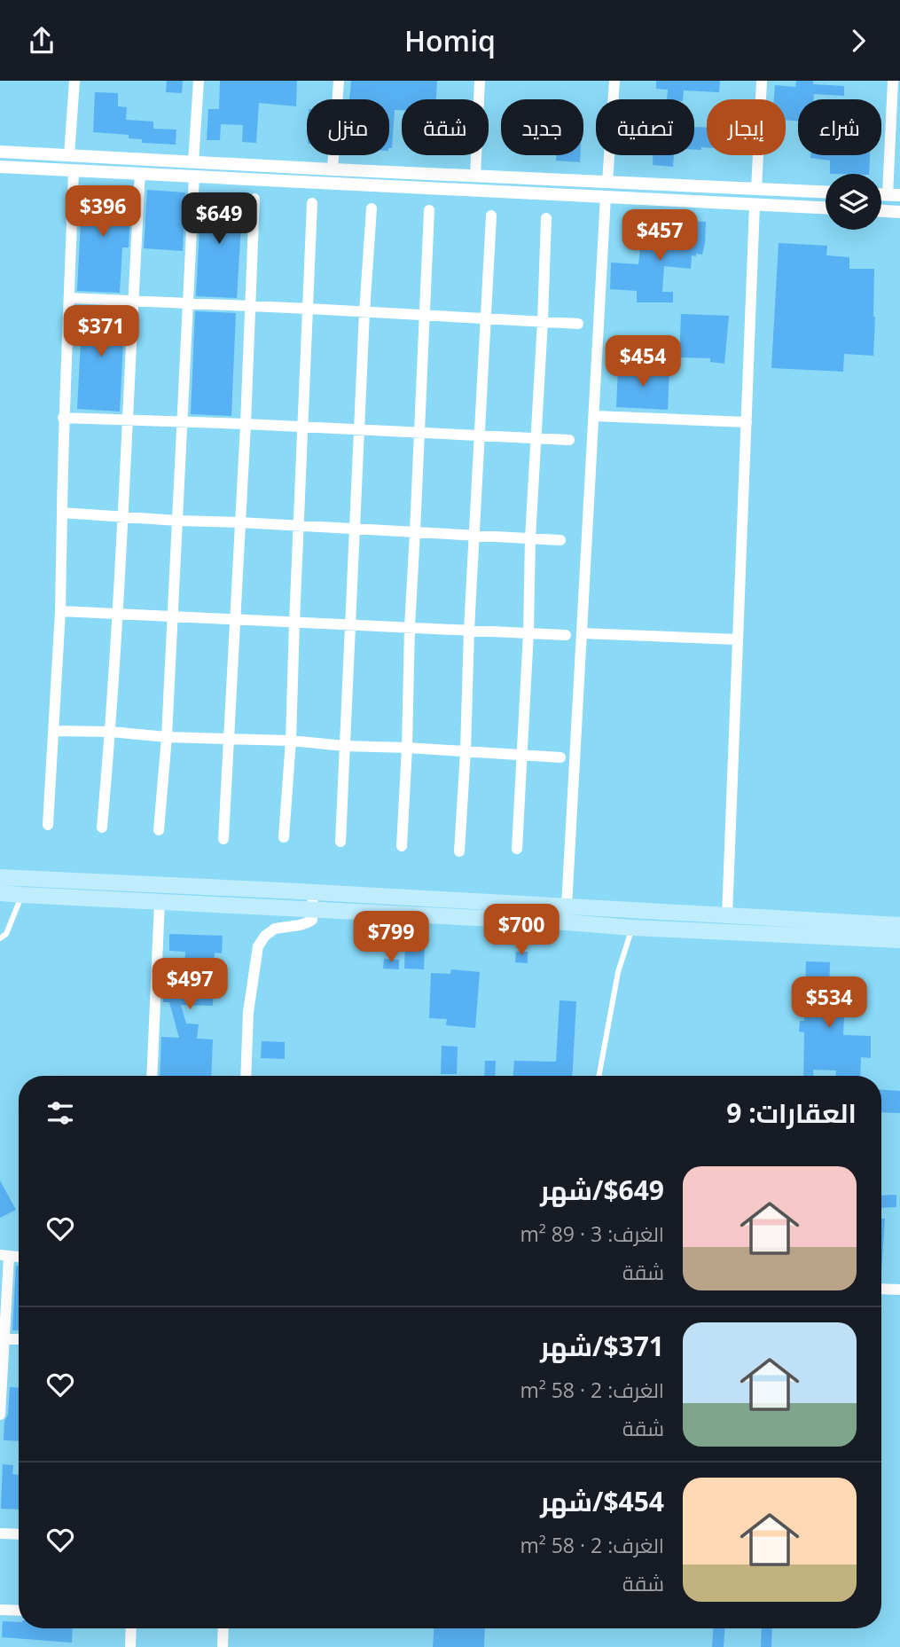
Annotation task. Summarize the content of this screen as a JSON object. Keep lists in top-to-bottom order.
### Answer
{
  "page": {
    "header": "Homiq",
    "chip": [
      "شراء",
      "إيجار",
      "تصفية",
      "جديد",
      "شقة",
      "منزل"
    ],
    "price": [
      "$396",
      "$649",
      "$457",
      "$371",
      "$454",
      "$700",
      "$799",
      "$497",
      "$534"
    ],
    "heading": "العقارات: 9",
    "list": [
      {
        "name": "$649/شهر",
        "note": "الغرف: 3 · 89 m² · شقة"
      },
      {
        "name": "$371/شهر",
        "note": "الغرف: 2 · 58 m² · شقة"
      },
      {
        "name": "$454/شهر",
        "note": "الغرف: 2 · 58 m² · شقة"
      }
    ]
  }
}
